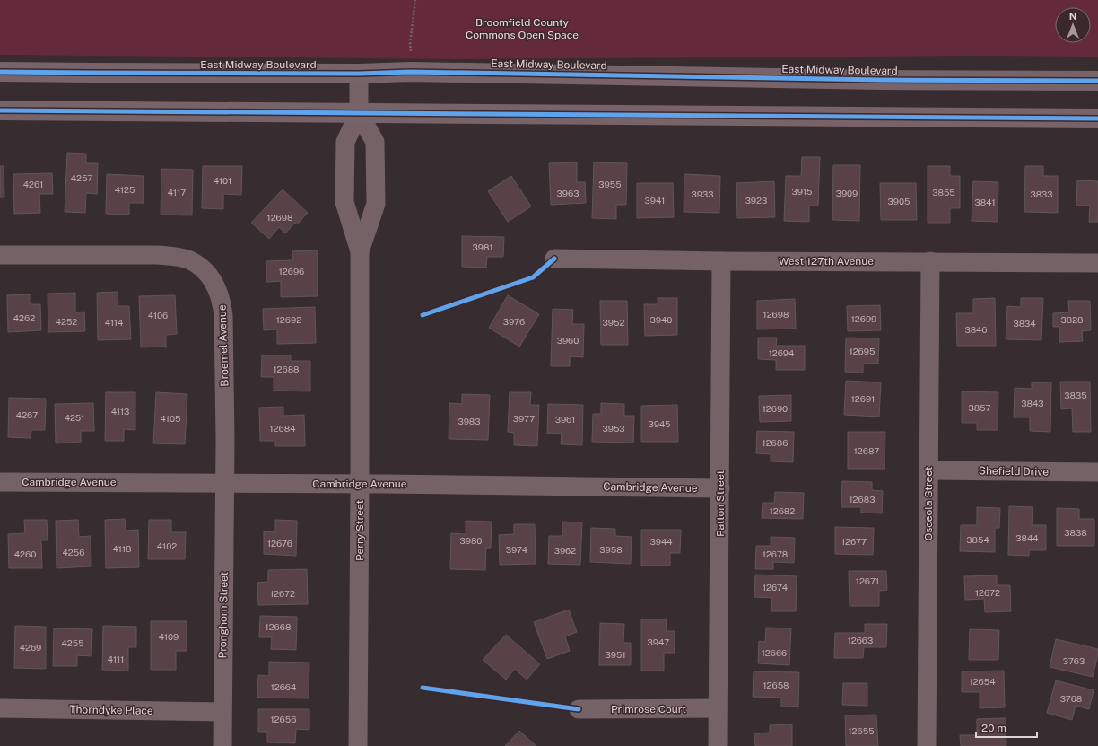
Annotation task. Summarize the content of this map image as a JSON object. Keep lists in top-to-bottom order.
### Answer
{
  "streets": {
    "main road": ["East Midway Boulevard"],
    "street": [
      "West 127th Avenue",
      "Broemel Avenue",
      "Shefield Drive",
      "Cambridge Avenue",
      "Patton Street",
      "Osceola Street",
      "Perry Street",
      "Pronghorn Street",
      "Primrose Court",
      "Thorndyke Place"
    ]
  },
  "crossings": [
    ["East Midway Boulevard", "Perry Street"],
    ["West 127th Avenue", "Patton Street"],
    ["West 127th Avenue", "Osceola Street"],
    ["Broemel Avenue", "Cambridge Avenue"],
    ["Broemel Avenue", "Pronghorn Street"],
    ["Shefield Drive", "Osceola Street"],
    ["Cambridge Avenue", "Patton Street"],
    ["Cambridge Avenue", "Perry Street"],
    ["Cambridge Avenue", "Pronghorn Street"],
    ["Patton Street", "Primrose Court"],
    ["Pronghorn Street", "Thorndyke Place"]
  ],
  "parks": ["Broomfield County Commons Open Space"],
  "house_numbers": [
    "4257",
    "4101",
    "4261",
    "3955",
    "4125",
    "3915",
    "4117",
    "3855",
    "3963",
    "3909",
    "3933",
    "3833",
    "3941",
    "3923",
    "3905",
    "3841",
    "12698",
    "3981",
    "12696",
    "12698",
    "4106",
    "4262",
    "12699",
    "12692",
    "3940",
    "3828",
    "4252",
    "3976",
    "4114",
    "3952",
    "3834",
    "3846",
    "3960",
    "12695",
    "12694",
    "12688",
    "3835",
    "12691",
    "3843",
    "3857",
    "12690",
    "4113",
    "4267",
    "4251",
    "4105",
    "3977",
    "3961",
    "3983",
    "3945",
    "12684",
    "3953",
    "12686",
    "12687",
    "12683",
    "12682",
    "3838",
    "3844",
    "3854",
    "3980",
    "3944",
    "12677",
    "12676",
    "4102",
    "4118",
    "3974",
    "3958",
    "3962",
    "4256",
    "4260",
    "12678",
    "12671",
    "12674",
    "12672",
    "12672",
    "12668",
    "4109",
    "12663",
    "3947",
    "4255",
    "4269",
    "12666",
    "3951",
    "4111",
    "3763",
    "12654",
    "12658",
    "12664",
    "3768",
    "12656",
    "12655"
  ],
  "scale_bar": "20 m",
  "north": "top"
}
